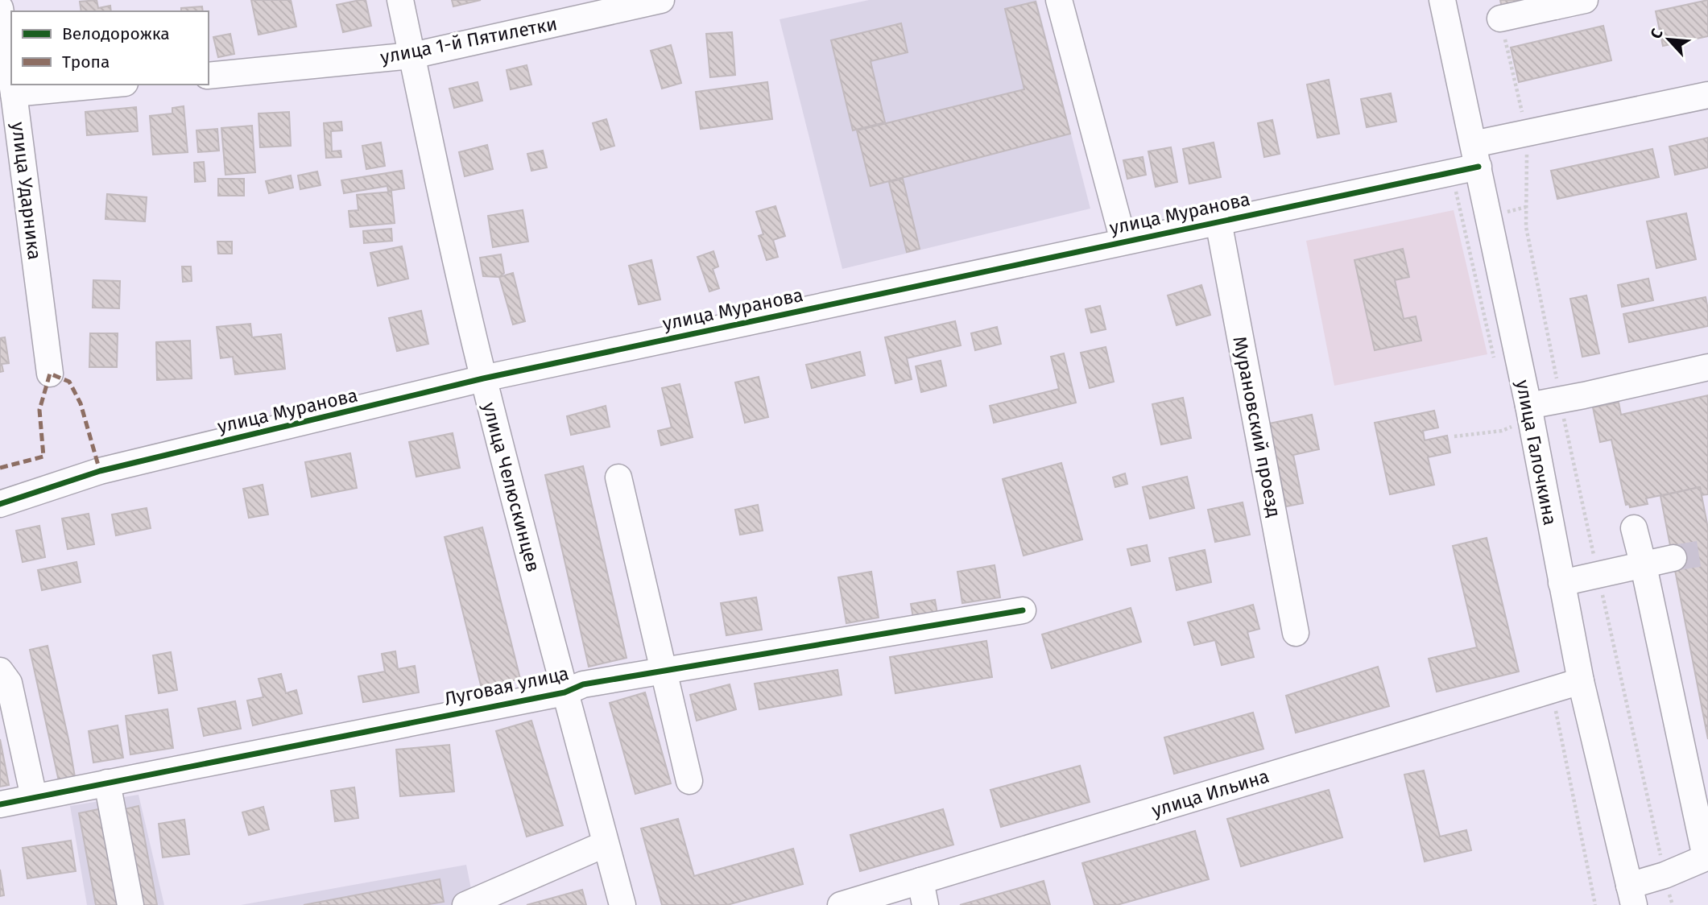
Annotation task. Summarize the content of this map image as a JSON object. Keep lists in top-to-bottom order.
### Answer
{
  "streets": {
    "street": [
      "улица 1-й Пятилетки",
      "улица Ударника",
      "улица Муранова",
      "Мурановский проезд",
      "улица Галочкина",
      "улица Челюскинцев",
      "Луговая улица",
      "улица Ильина"
    ]
  },
  "crossings": [
    ["улица 1-й Пятилетки", "улица Челюскинцев"],
    ["улица Муранова", "Мурановский проезд"],
    ["улица Муранова", "улица Галочкина"],
    ["улица Муранова", "улица Челюскинцев"],
    ["улица Галочкина", "улица Ильина"],
    ["улица Челюскинцев", "Луговая улица"]
  ],
  "legend": ["Велодорожка", "Тропа"],
  "north": "top left"
}
